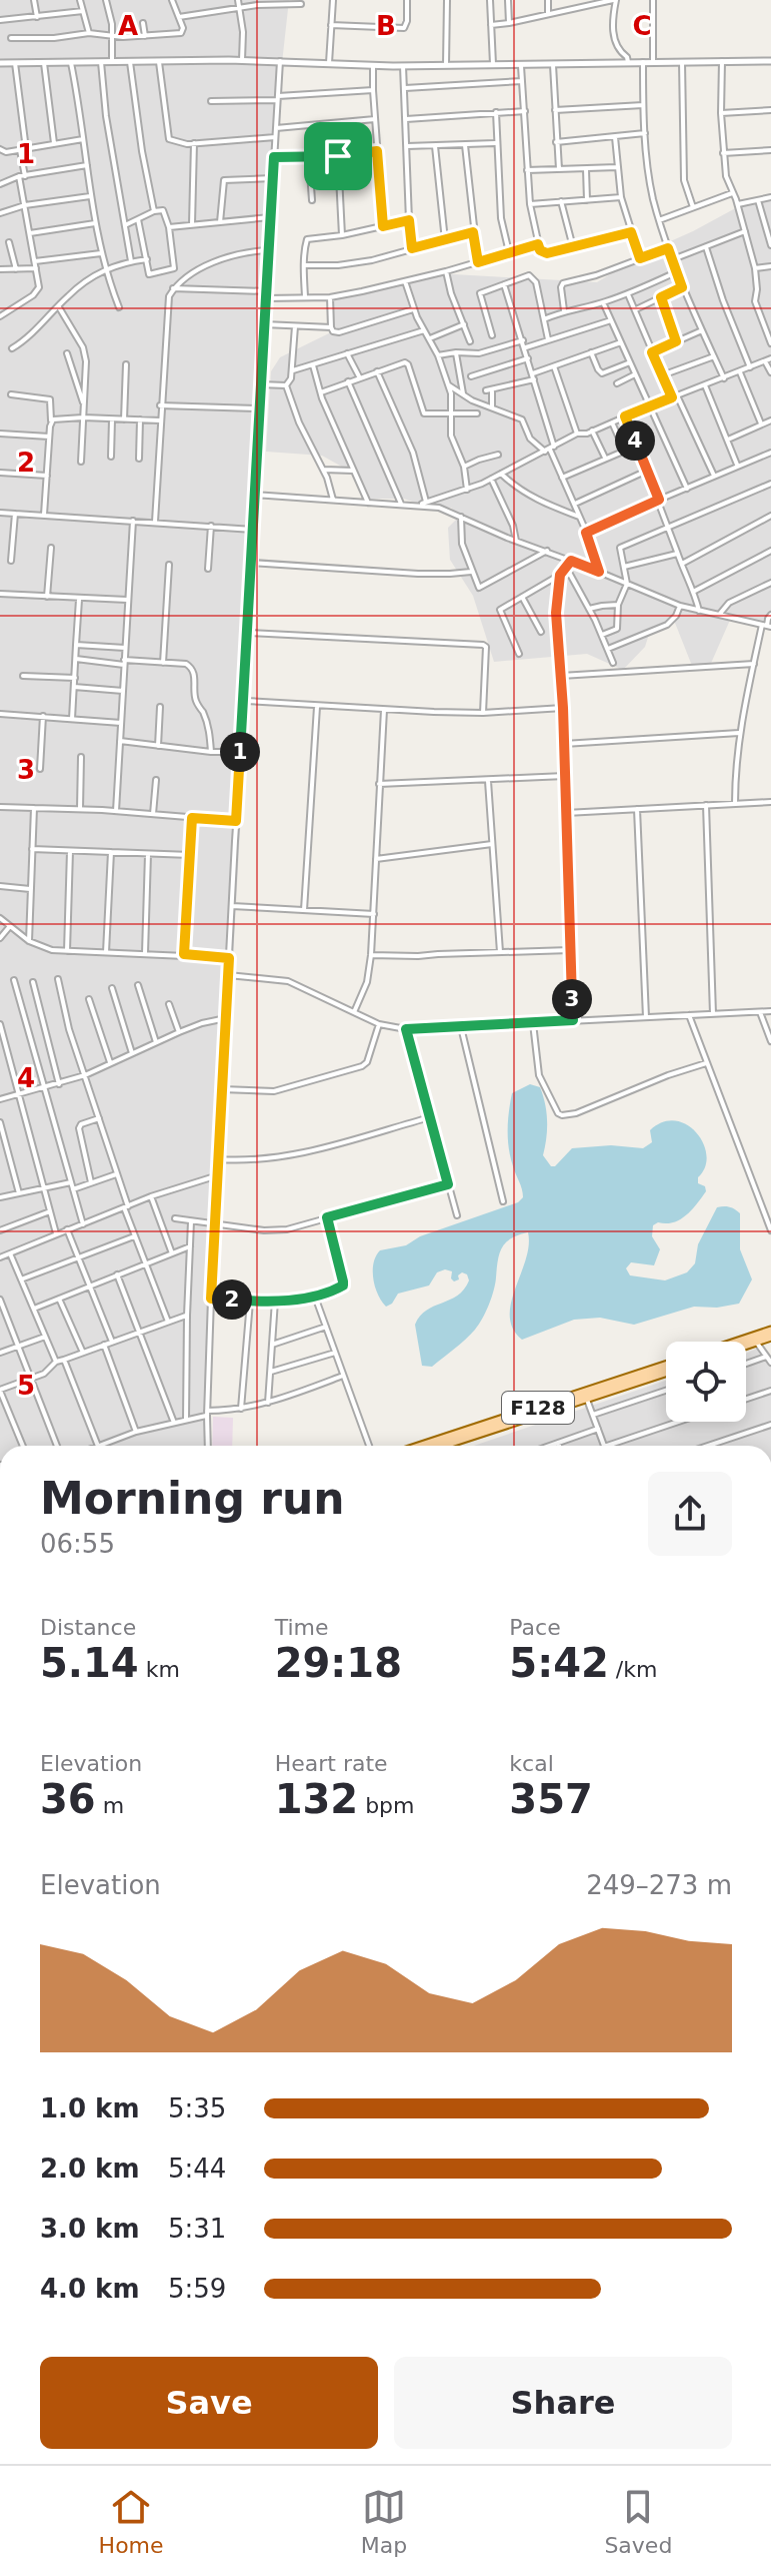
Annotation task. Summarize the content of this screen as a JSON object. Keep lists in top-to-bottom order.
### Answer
{
  "streets": {
    "main road": ["F128"]
  },
  "page": {
    "pins": [
      "4",
      "1",
      "3",
      "2"
    ],
    "heading": ["Morning run", "06:55"],
    "stats": [
      ["Distance", "5.14 km"],
      ["Time", "29:18"],
      ["Pace", "5:42 /km"],
      ["Elevation", "36 m"],
      ["Heart rate", "132 bpm"],
      ["kcal", "357"]
    ],
    "chart": ["Elevation", "249–273 m"],
    "list": [
      {
        "name": "1.0 km",
        "note": "5:35"
      },
      {
        "name": "2.0 km",
        "note": "5:44"
      },
      {
        "name": "3.0 km",
        "note": "5:31"
      },
      {
        "name": "4.0 km",
        "note": "5:59"
      }
    ],
    "buttons": ["Save", "Share"],
    "tabs": ["Home", "Map", "Saved"]
  },
  "grid": {
    "columns": ["A", "B", "C"],
    "rows": [
      "1",
      "2",
      "3",
      "4",
      "5"
    ]
  }
}
